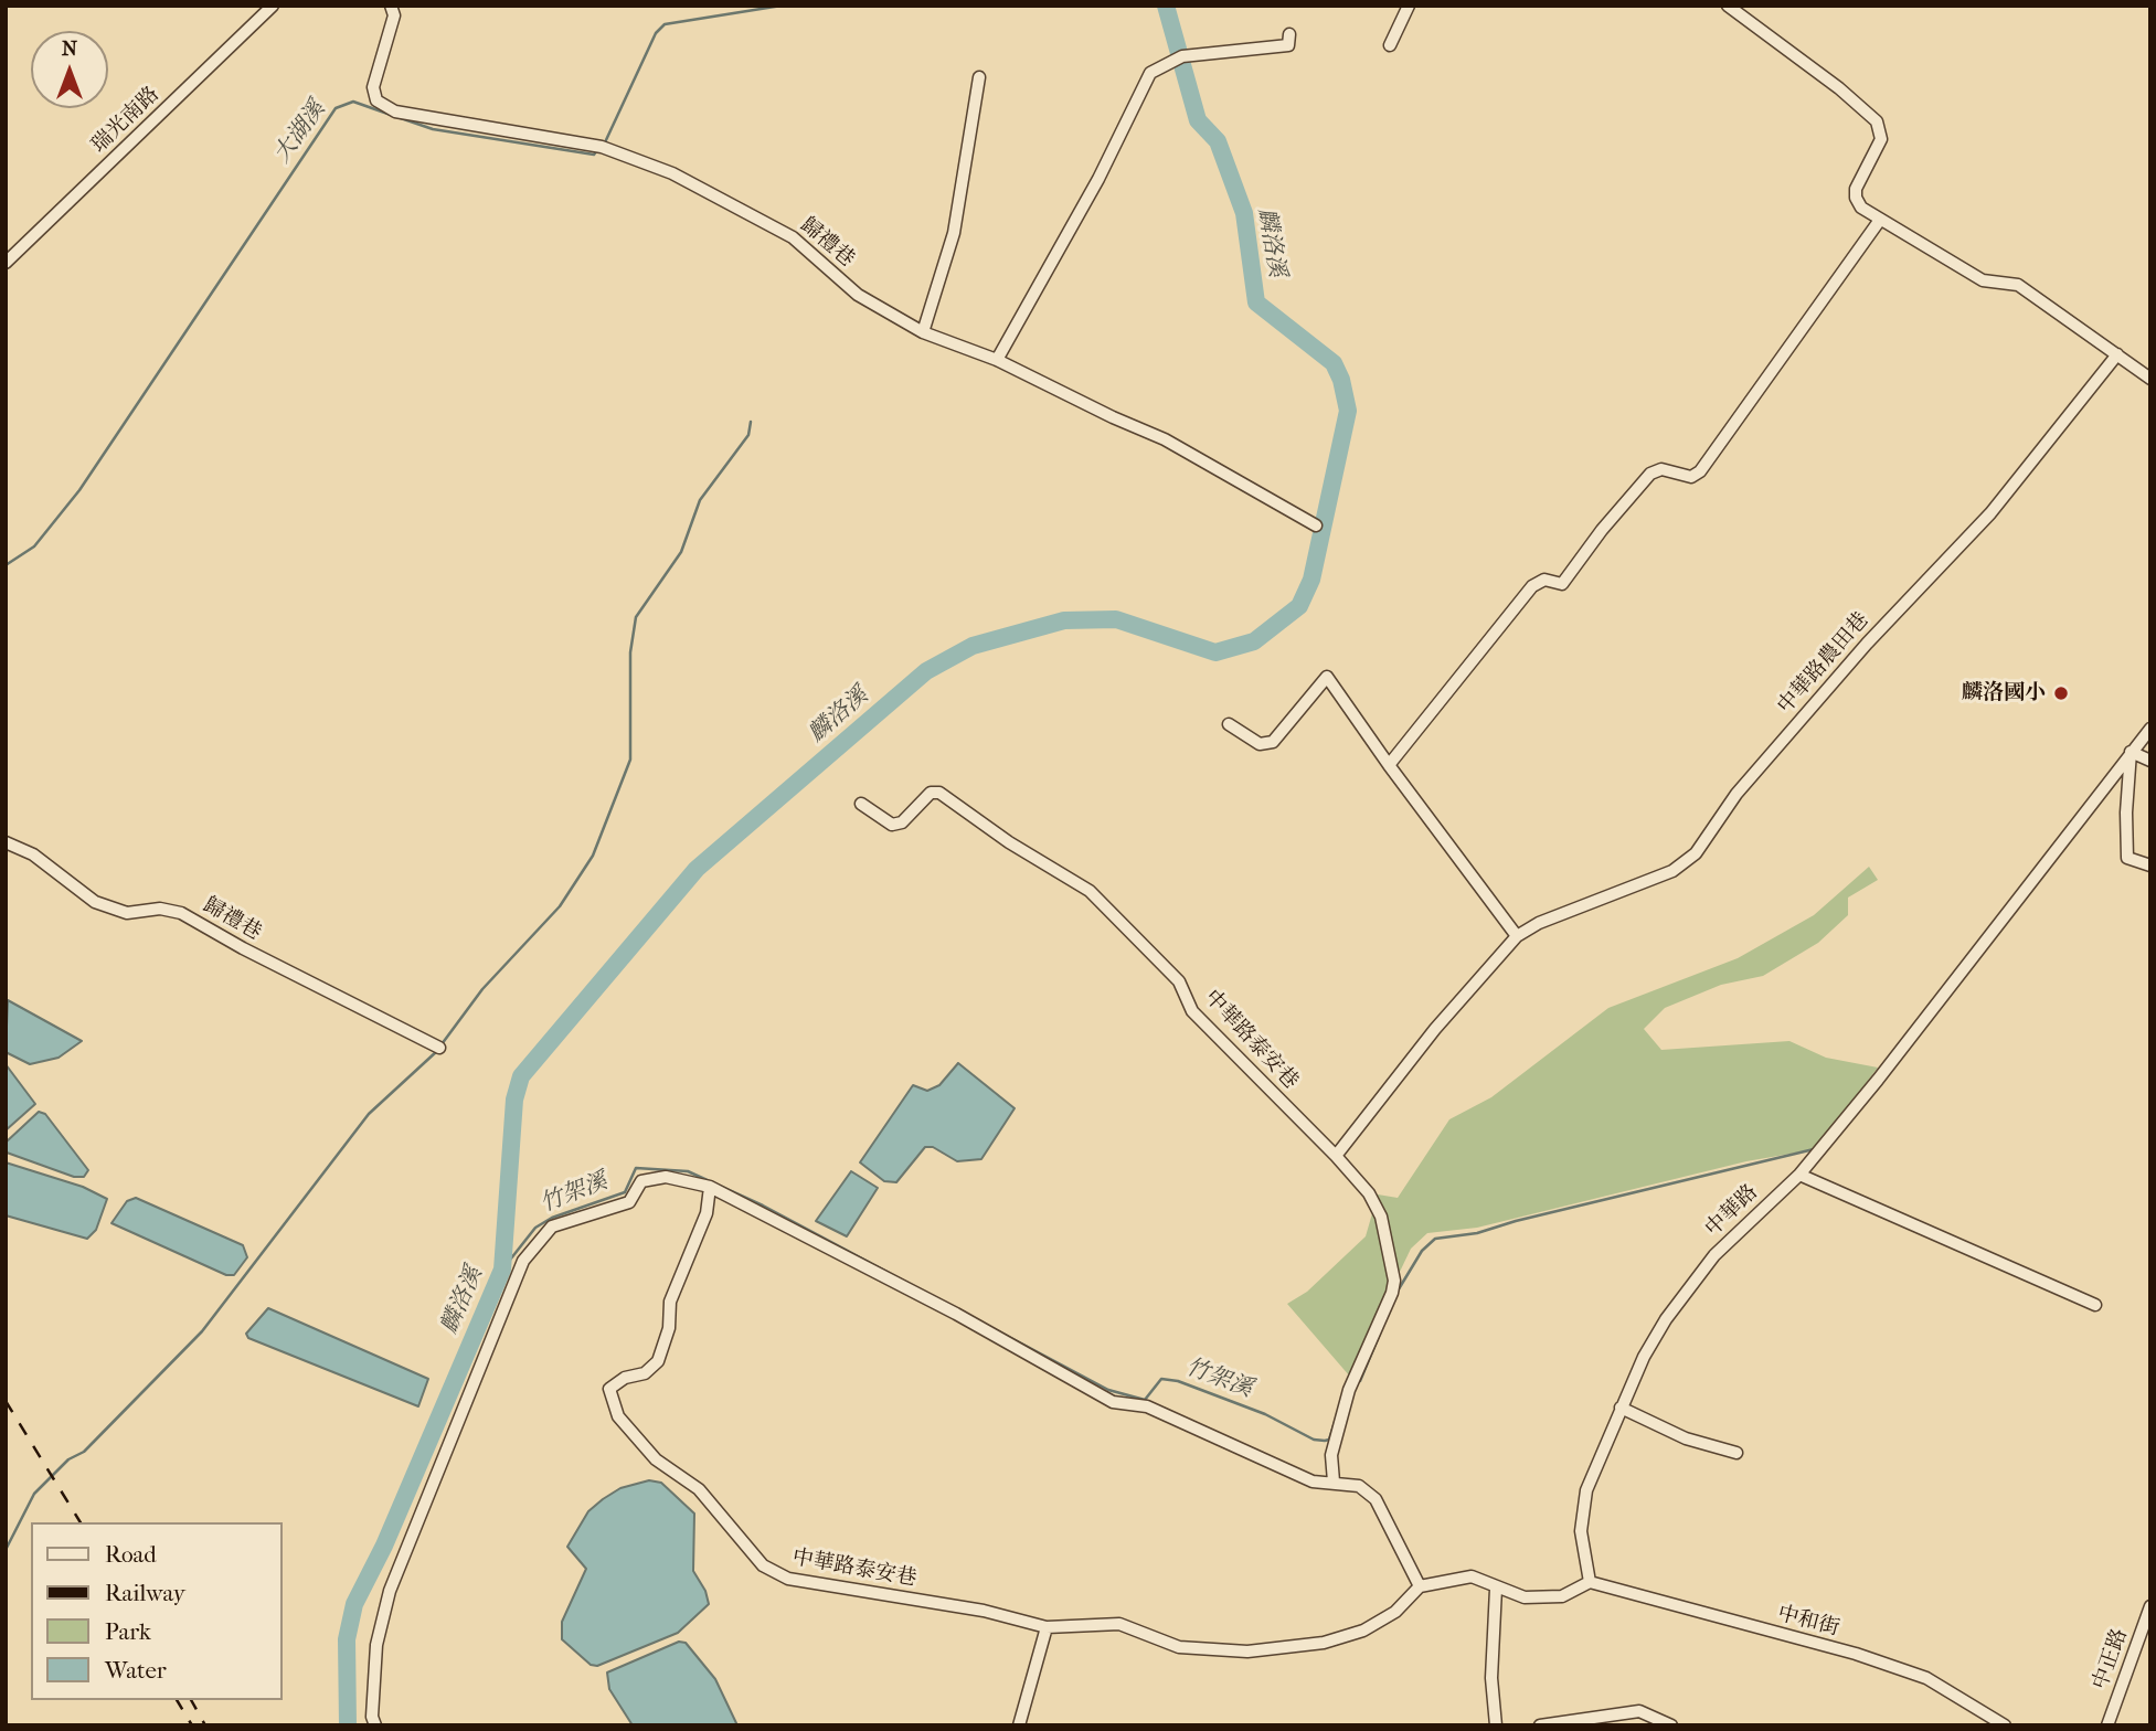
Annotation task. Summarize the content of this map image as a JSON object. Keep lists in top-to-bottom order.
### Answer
{
  "streets": {
    "street": [
      "瑞光南路",
      "歸禮巷",
      "中華路農田巷",
      "中華路泰安巷",
      "中華路",
      "中和街",
      "中正路"
    ]
  },
  "crossings": [
    ["中華路農田巷", "中華路泰安巷"],
    ["中華路", "中和街"]
  ],
  "water": ["大湖溪", "麟洛溪", "竹架溪"],
  "places": ["麟洛國小"],
  "legend": [
    "Road",
    "Railway",
    "Park",
    "Water"
  ],
  "north": "top"
}
